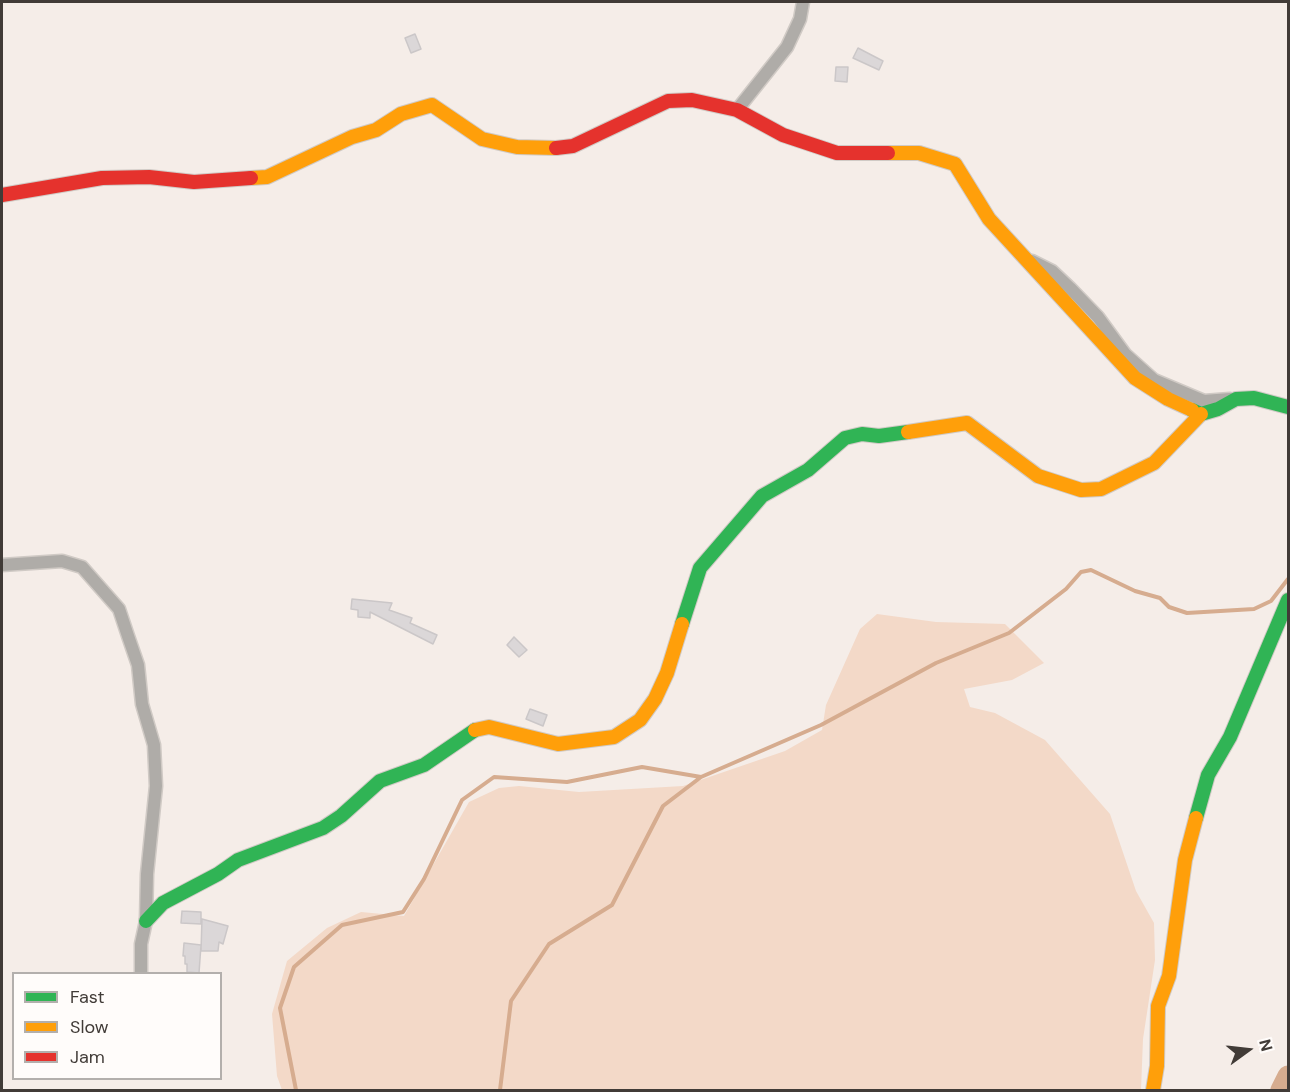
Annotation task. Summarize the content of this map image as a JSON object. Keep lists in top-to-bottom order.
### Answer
{
  "legend": ["Fast", "Slow", "Jam"],
  "north": "right"
}
